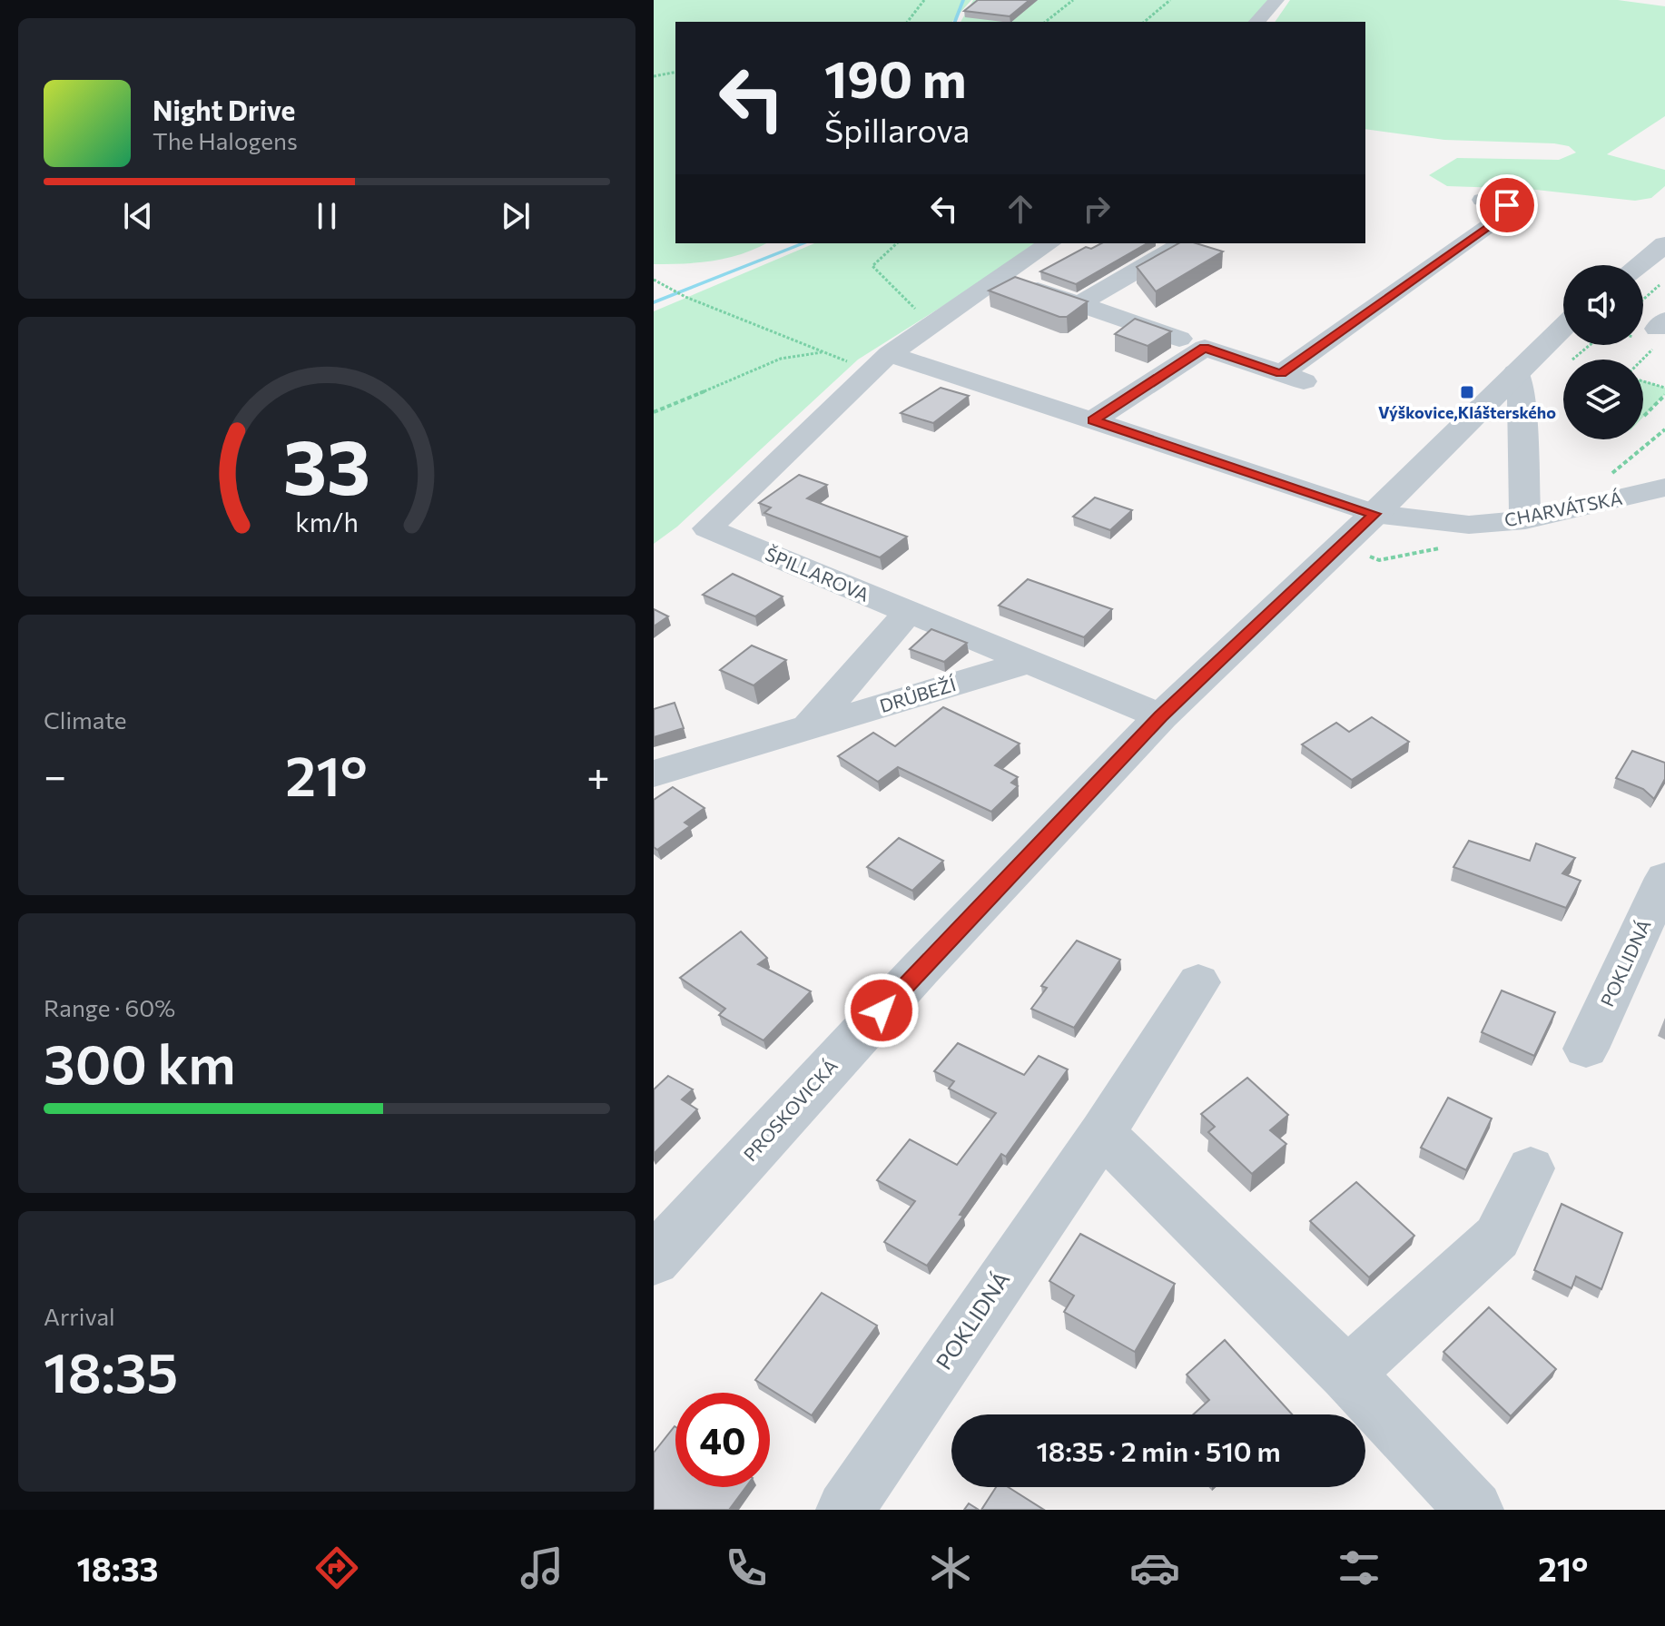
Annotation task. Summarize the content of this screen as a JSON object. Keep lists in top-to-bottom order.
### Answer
{
  "streets": {
    "street": [
      "CHARVÁTSKÁ",
      "ŠPILLAROVA",
      "DRŮBEŽÍ",
      "POKLIDNÁ",
      "PROSKOVICKÁ"
    ]
  },
  "crossings": [
    ["CHARVÁTSKÁ", "PROSKOVICKÁ"],
    ["ŠPILLAROVA", "DRŮBEŽÍ"],
    ["ŠPILLAROVA", "PROSKOVICKÁ"]
  ],
  "places": {
    "transit": ["Výškovice,Klášterského"]
  },
  "page": {
    "turn": ["190 m", "Špillarova"],
    "song": ["Night Drive", "The Halogens"],
    "tile": [
      "Climate",
      ["Range · 60%", "300 km"],
      ["Arrival", "18:35"]
    ],
    "heat": ["−", "21°", "+"],
    "limit": "40",
    "trip": "18:35 · 2 min · 510 m",
    "tabs": ["18:33", "21°"],
    "gauge": ["33", "km/h"]
  }
}
